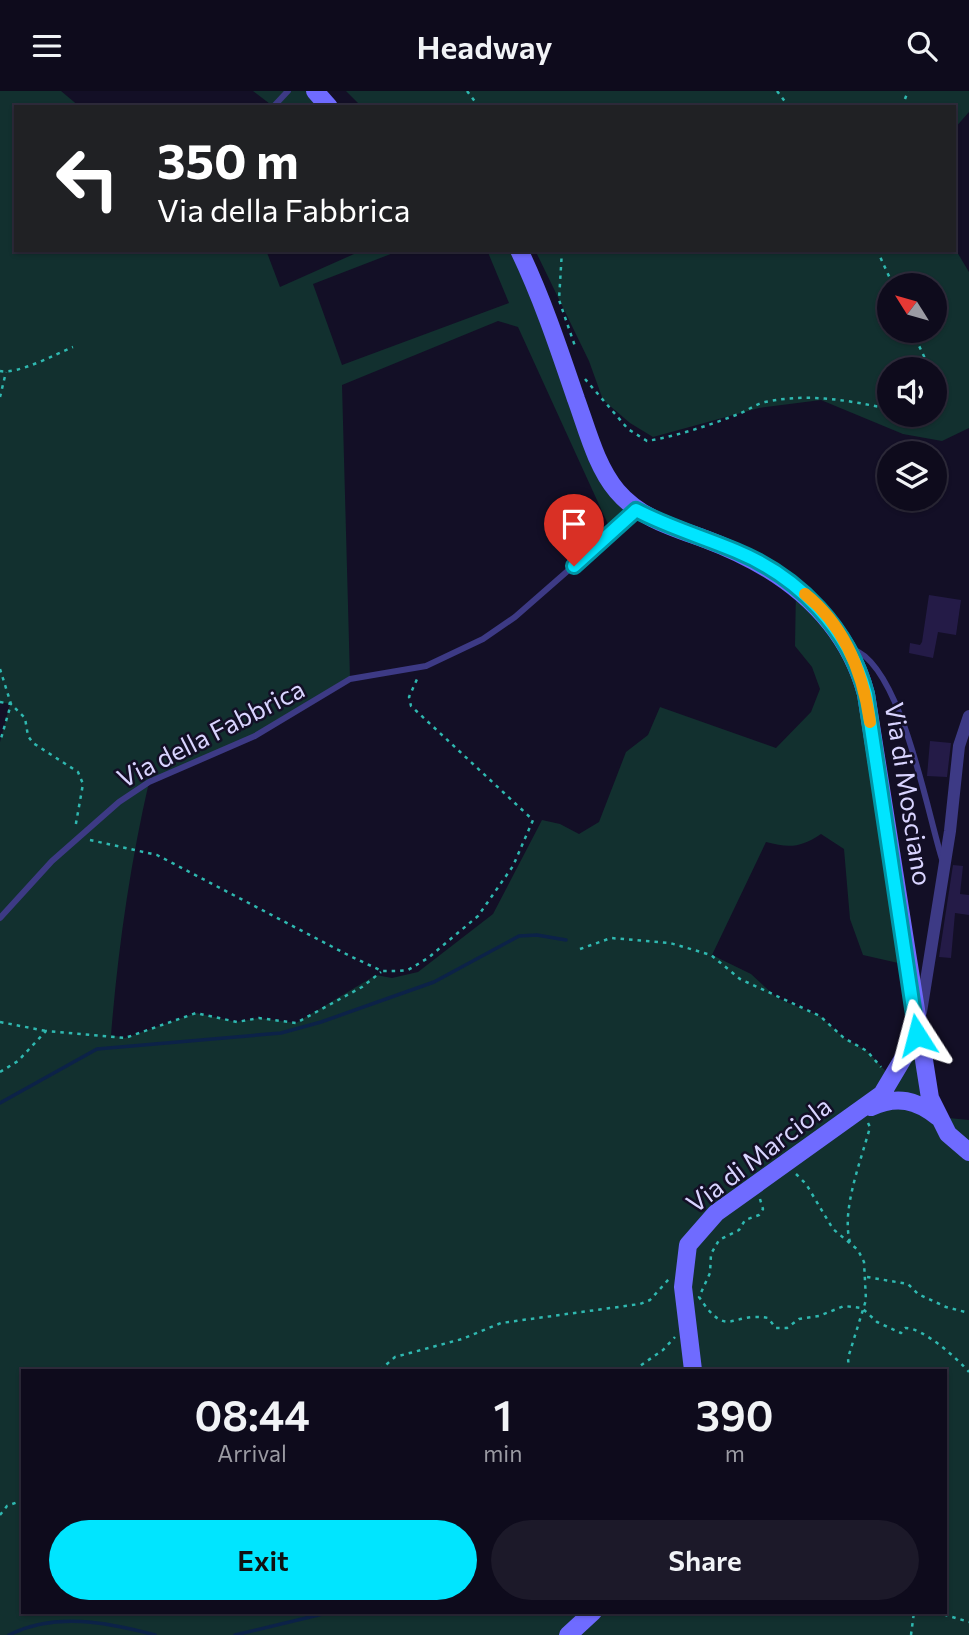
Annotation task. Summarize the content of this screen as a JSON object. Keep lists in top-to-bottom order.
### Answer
{
  "streets": {
    "main road": ["Via di Mosciano", "Via di Marciola"],
    "lane": ["Via della Fabbrica"]
  },
  "crossings": [
    ["Via della Fabbrica", "Via di Mosciano"],
    ["Via di Mosciano", "Via di Marciola"]
  ],
  "north": "top left",
  "page": {
    "header": "Headway",
    "turn": ["350 m", "Via della Fabbrica"],
    "eta": [
      "08:44",
      "Arrival",
      "1",
      "min",
      "390",
      "m"
    ],
    "buttons": ["Exit", "Share"]
  }
}
